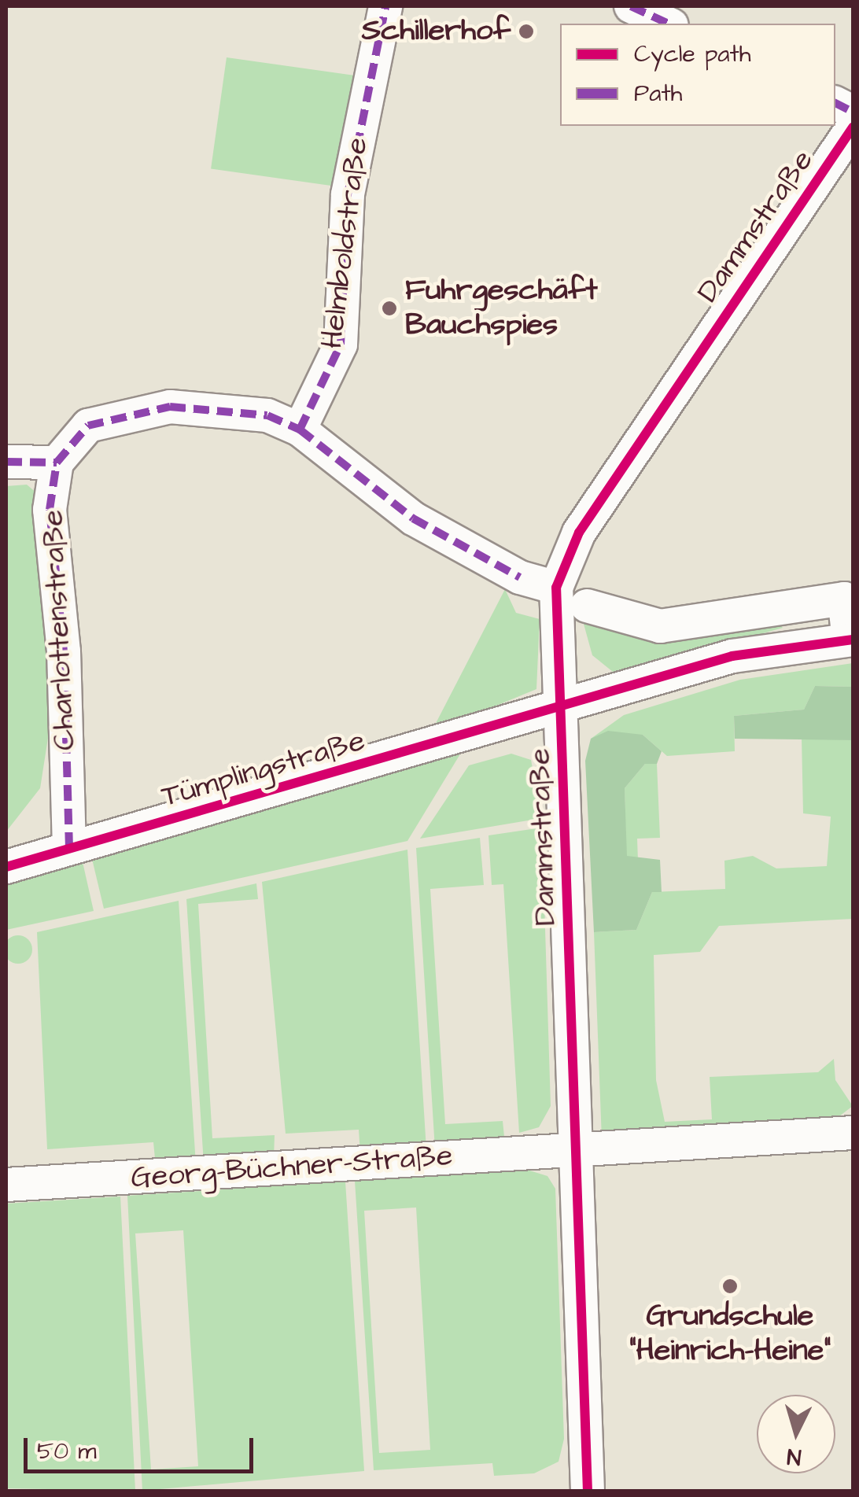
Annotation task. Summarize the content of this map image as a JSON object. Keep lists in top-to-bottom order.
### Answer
{
  "streets": {
    "street": [
      "Dammstraße",
      "Helmboldstraße",
      "Charlottenstraße",
      "Tümplingstraße",
      "Georg-Büchner-Straße"
    ]
  },
  "crossings": [
    ["Dammstraße", "Tümplingstraße"],
    ["Dammstraße", "Georg-Büchner-Straße"],
    ["Charlottenstraße", "Tümplingstraße"]
  ],
  "places": ["Schillerhof", "Fuhrgeschäft Bauchspies", "Grundschule \"Heinrich-Heine\""],
  "legend": ["Cycle path", "Path"],
  "scale_bar": "50 m",
  "north": "bottom"
}
